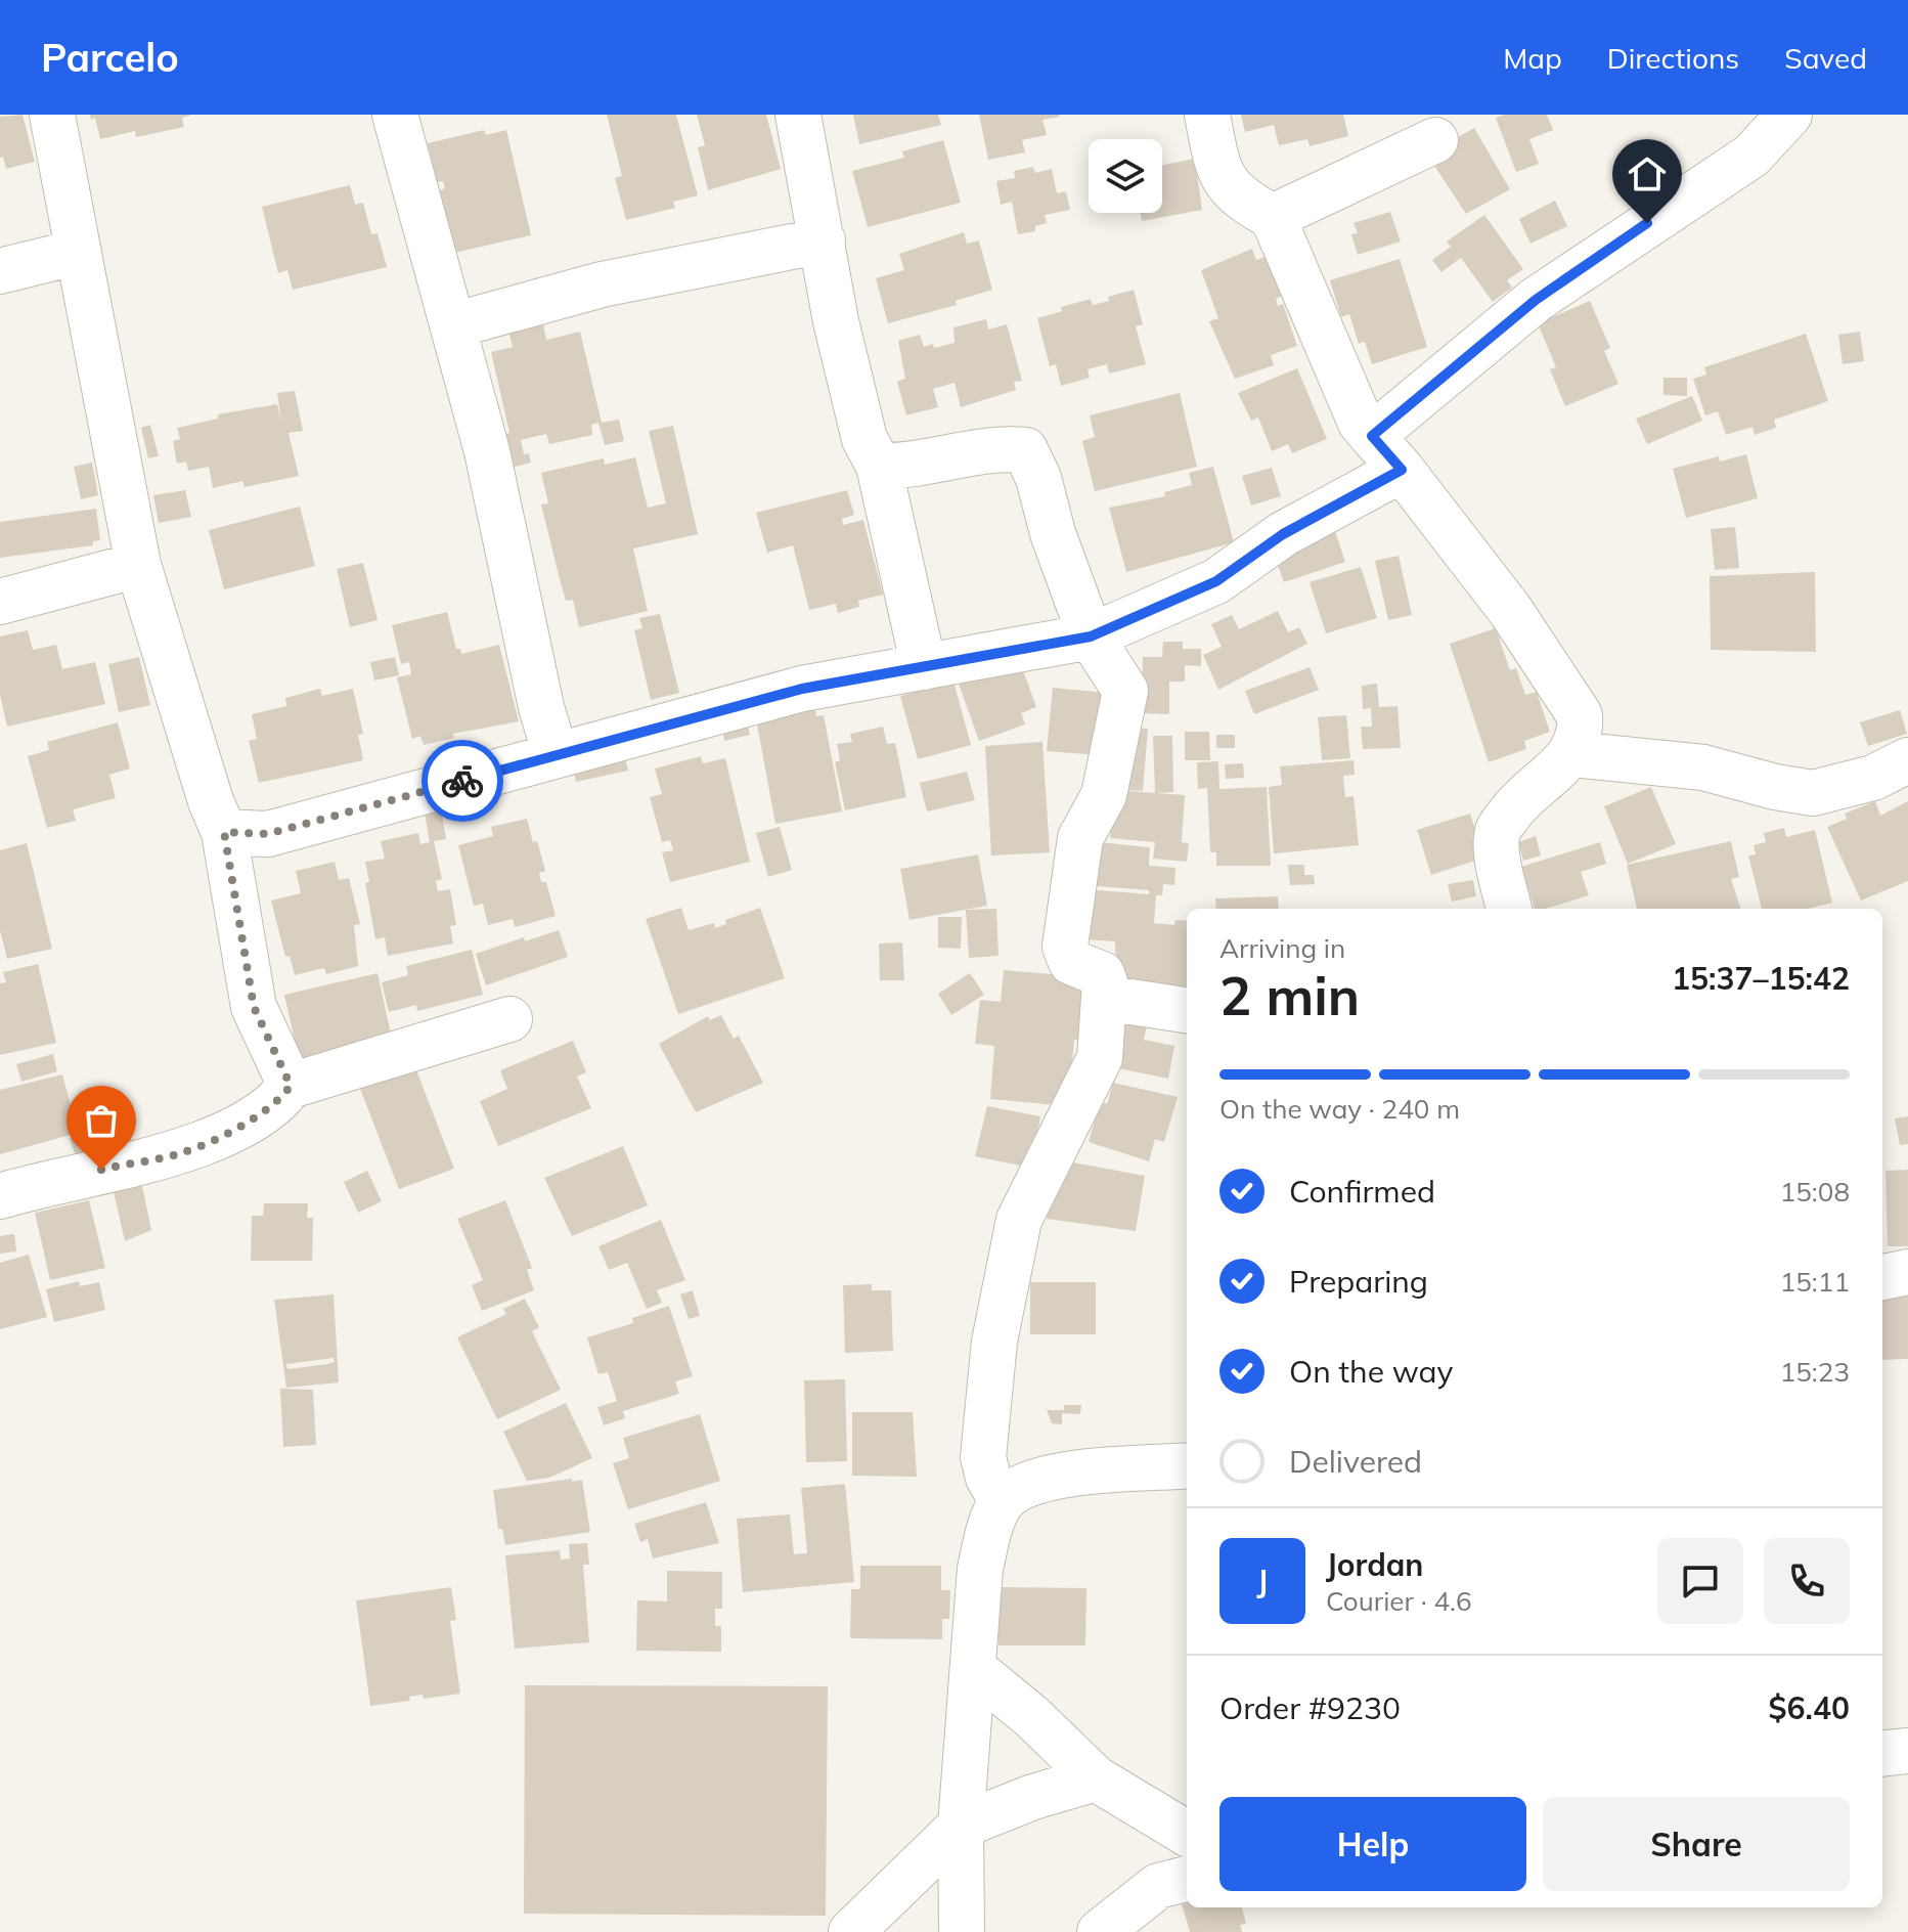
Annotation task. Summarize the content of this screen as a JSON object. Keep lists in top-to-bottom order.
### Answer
{
  "page": {
    "header": "Parcelo",
    "nav": ["Map", "Directions", "Saved"],
    "heading": ["2 min", "Arriving in", "15:37–15:42"],
    "panel": [
      "Jordan",
      "Courier · 4.6",
      "Order #9230",
      "$6.40"
    ],
    "bar": "On the way · 240 m",
    "list": [
      ["Confirmed", "15:08"],
      ["Preparing", "15:11"],
      ["On the way", "15:23"],
      "Delivered"
    ],
    "round": "J",
    "buttons": ["Help", "Share"]
  }
}
